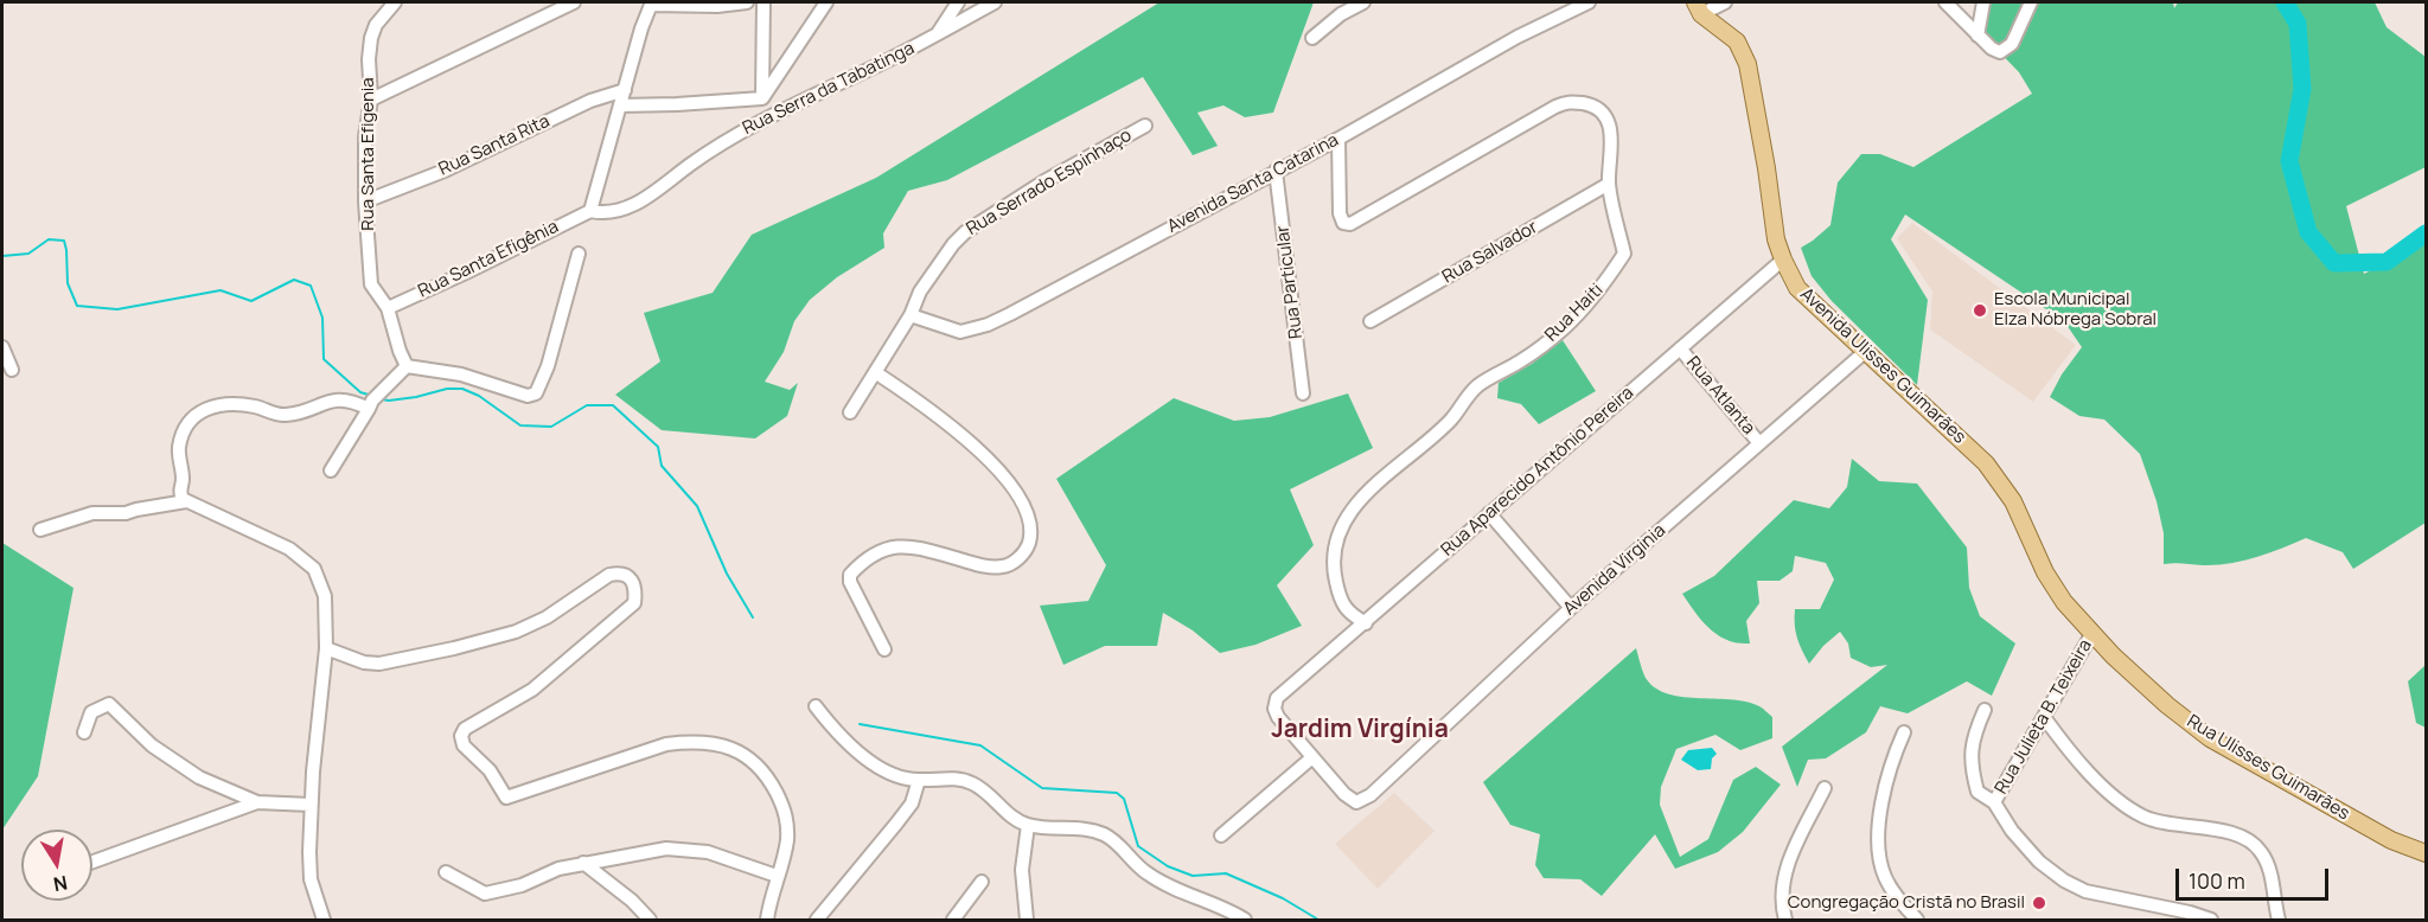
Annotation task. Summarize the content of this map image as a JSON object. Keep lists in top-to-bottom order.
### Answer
{
  "streets": {
    "main road": ["Avenida Ulisses Guimarães", "Rua Ulisses Guimarães"],
    "street": [
      "Rua Serra da Tabatinga",
      "Rua Santa Rita",
      "Rua Santa Efigenia",
      "Rua Serrado Espinhaço",
      "Avenida Santa Catarina",
      "Rua Salvador",
      "Rua Santa Efigênia",
      "Rua Particular",
      "Rua Haiti",
      "Rua Atlanta",
      "Rua Aparecido Antônio Pereira",
      "Avenida Virginia",
      "Rua Julieta B. Teixeira"
    ]
  },
  "crossings": [
    ["Rua Serra da Tabatinga", "Rua Santa Efigênia"],
    ["Rua Santa Rita", "Rua Santa Efigenia"],
    ["Rua Santa Efigenia", "Rua Santa Efigênia"],
    ["Rua Serrado Espinhaço", "Avenida Santa Catarina"],
    ["Avenida Santa Catarina", "Rua Particular"],
    ["Avenida Santa Catarina", "Rua Haiti"],
    ["Rua Salvador", "Rua Haiti"],
    ["Rua Haiti", "Rua Aparecido Antônio Pereira"],
    ["Avenida Ulisses Guimarães", "Rua Aparecido Antônio Pereira"],
    ["Avenida Ulisses Guimarães", "Avenida Virginia"],
    ["Avenida Ulisses Guimarães", "Rua Julieta B. Teixeira"],
    ["Avenida Ulisses Guimarães", "Rua Ulisses Guimarães"],
    ["Rua Atlanta", "Rua Aparecido Antônio Pereira"],
    ["Rua Atlanta", "Avenida Virginia"],
    ["Rua Aparecido Antônio Pereira", "Avenida Virginia"],
    ["Rua Julieta B. Teixeira", "Rua Ulisses Guimarães"]
  ],
  "districts": ["Jardim Virgínia"],
  "places": ["Escola Municipal Elza Nóbrega Sobral", "Congregação Cristã no Brasil"],
  "scale_bar": "100 m",
  "north": "bottom"
}
